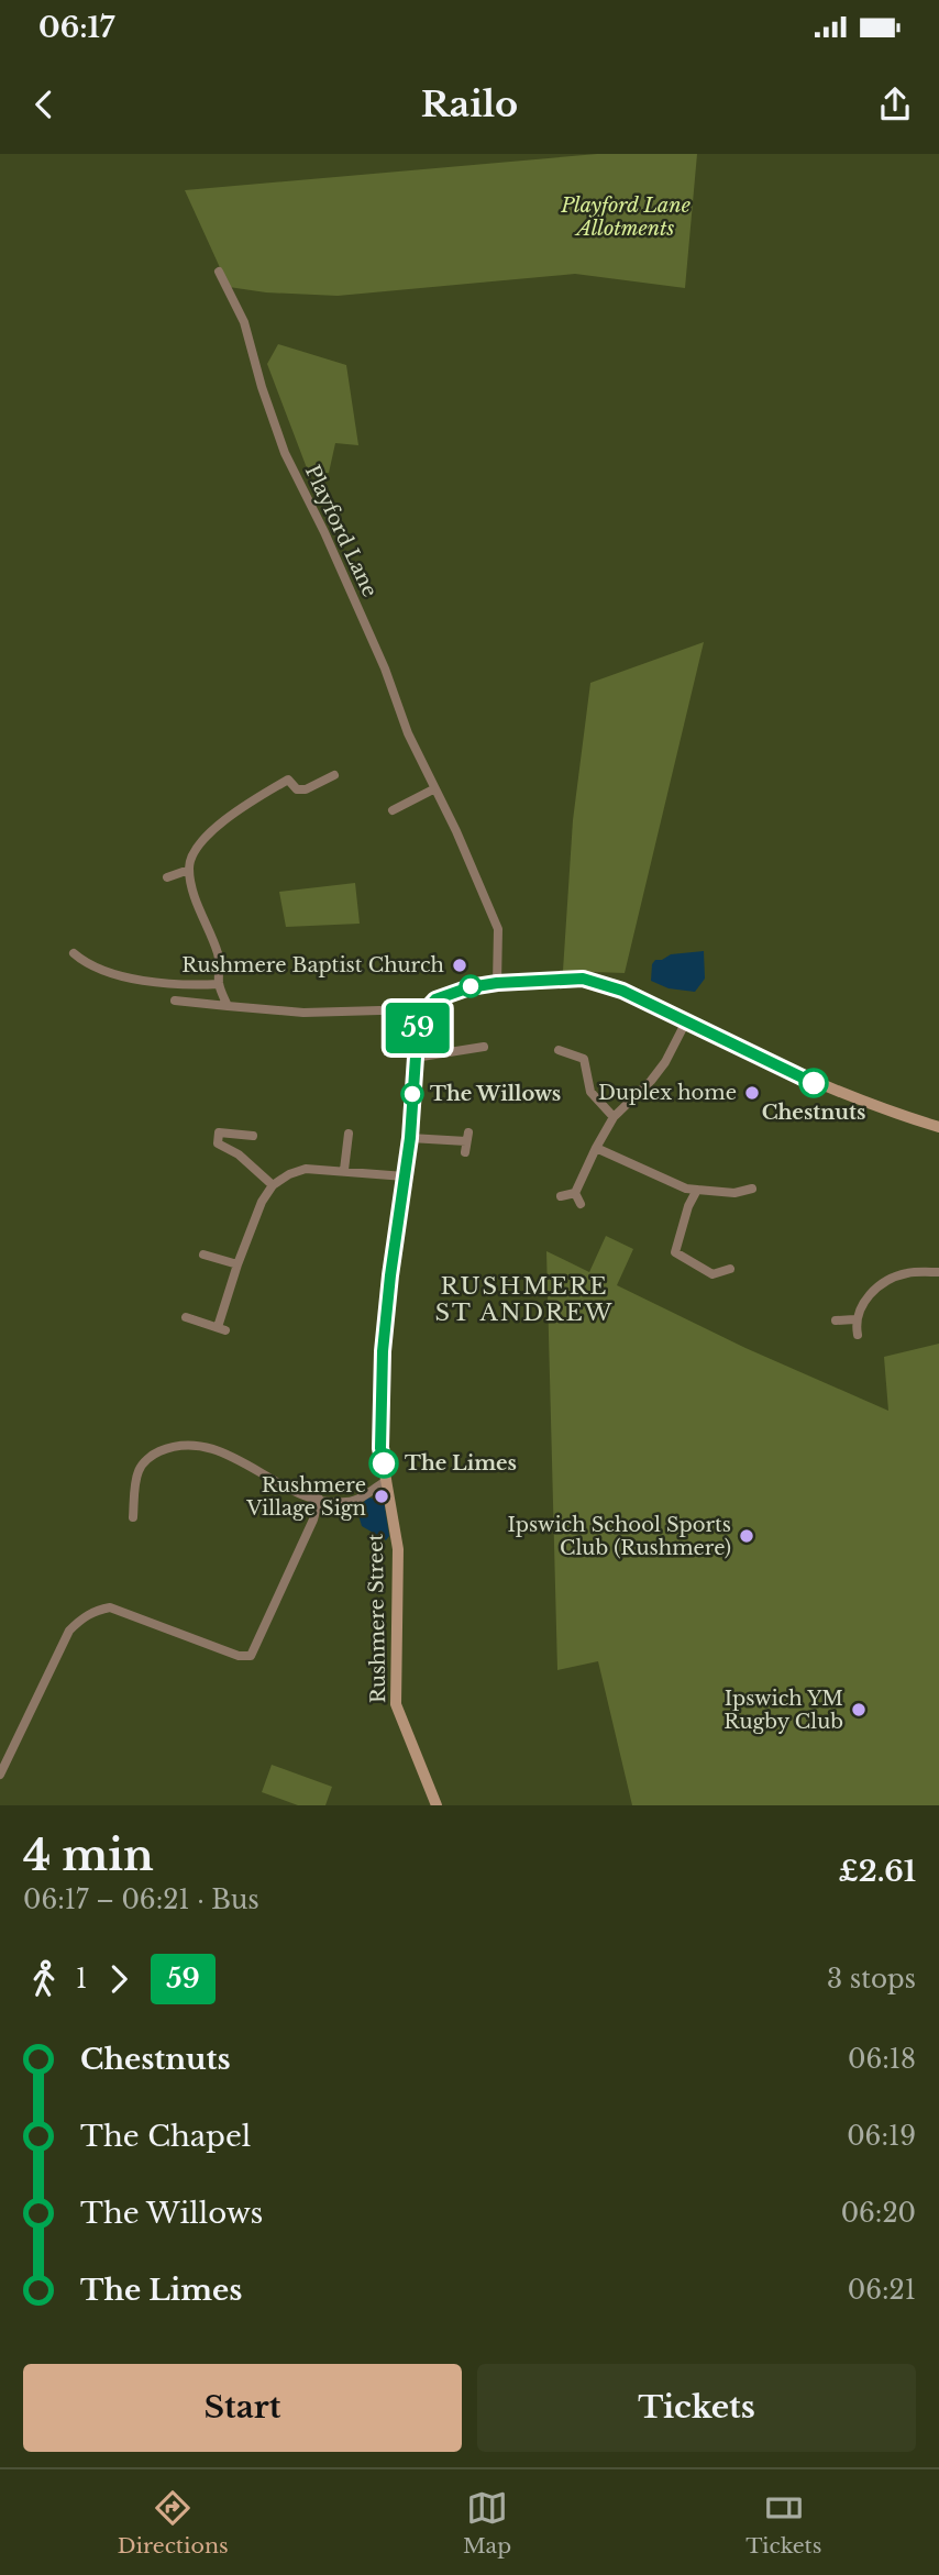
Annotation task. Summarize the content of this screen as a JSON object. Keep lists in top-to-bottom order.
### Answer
{
  "streets": {
    "street": ["Playford Lane", "Rushmere Street"]
  },
  "districts": ["RUSHMERE ST ANDREW"],
  "parks": ["Playford Lane Allotments"],
  "places": [
    "Rushmere Baptist Church",
    "Chestnuts",
    "Duplex home",
    "The Willows",
    "The Limes",
    "Rushmere Village Sign",
    "Ipswich School Sports Club (Rushmere)",
    "Ipswich YM Rugby Club"
  ],
  "lines": ["bus line 59"],
  "page": {
    "status": "06:17",
    "header": "Railo",
    "on_map": "59",
    "heading": ["4 min", "06:17 – 06:21 · Bus", "£2.61"],
    "legs": ["1", "59", "3 stops"],
    "list": [
      {
        "name": "Chestnuts",
        "value": "06:18"
      },
      {
        "name": "The Chapel",
        "value": "06:19"
      },
      {
        "name": "The Willows",
        "value": "06:20"
      },
      {
        "name": "The Limes",
        "value": "06:21"
      }
    ],
    "buttons": ["Start", "Tickets"],
    "tabs": ["Directions", "Map", "Tickets"]
  }
}
